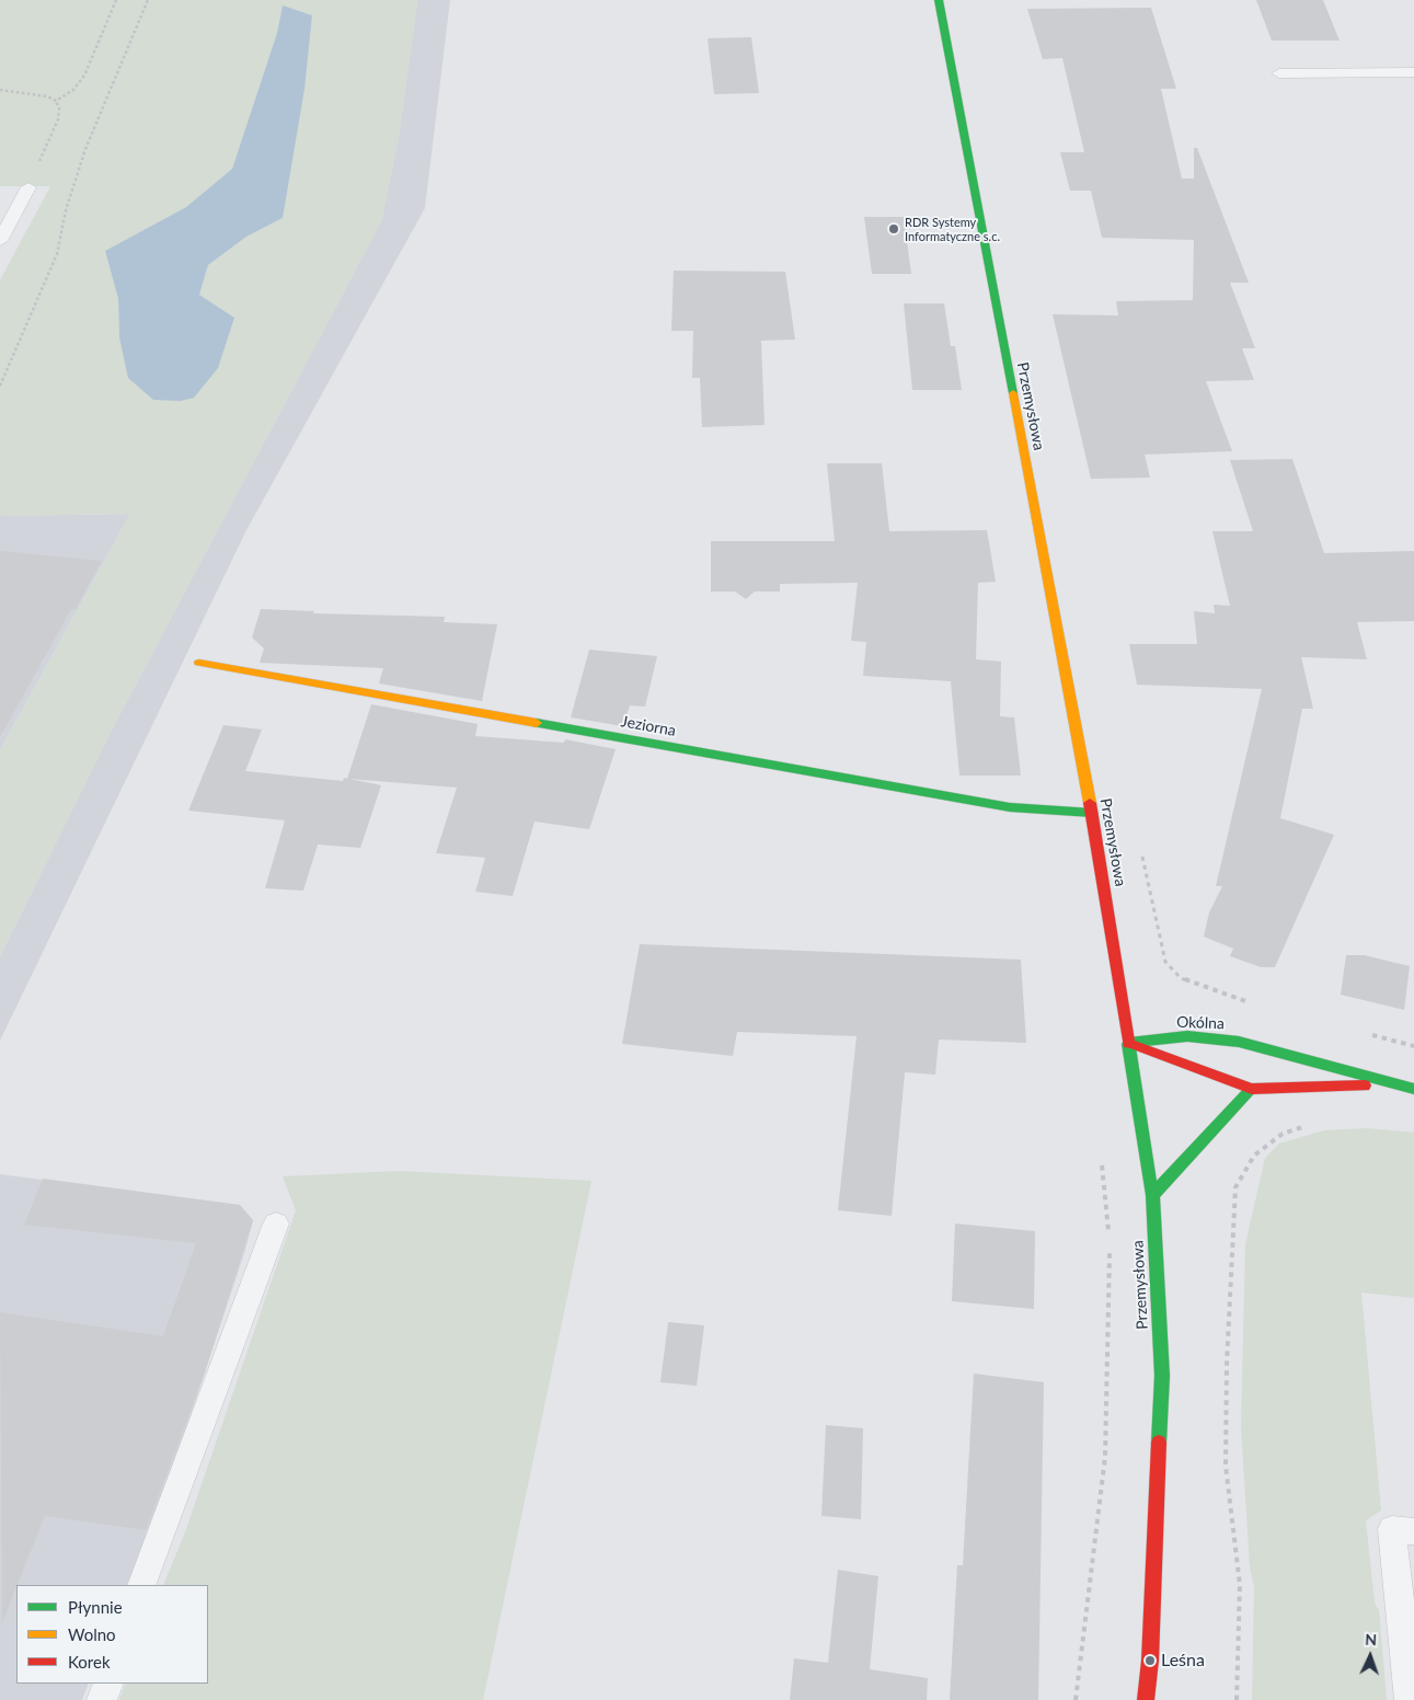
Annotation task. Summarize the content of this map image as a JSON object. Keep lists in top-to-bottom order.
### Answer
{
  "streets": {
    "main road": ["Przemysłowa", "Jeziorna", "Okólna"]
  },
  "crossings": [
    ["Przemysłowa", "Jeziorna"],
    ["Przemysłowa", "Okólna"]
  ],
  "places": ["RDR Systemy Informatyczne s.c.", "Leśna"],
  "legend": ["Płynnie", "Wolno", "Korek"],
  "north": "top"
}
